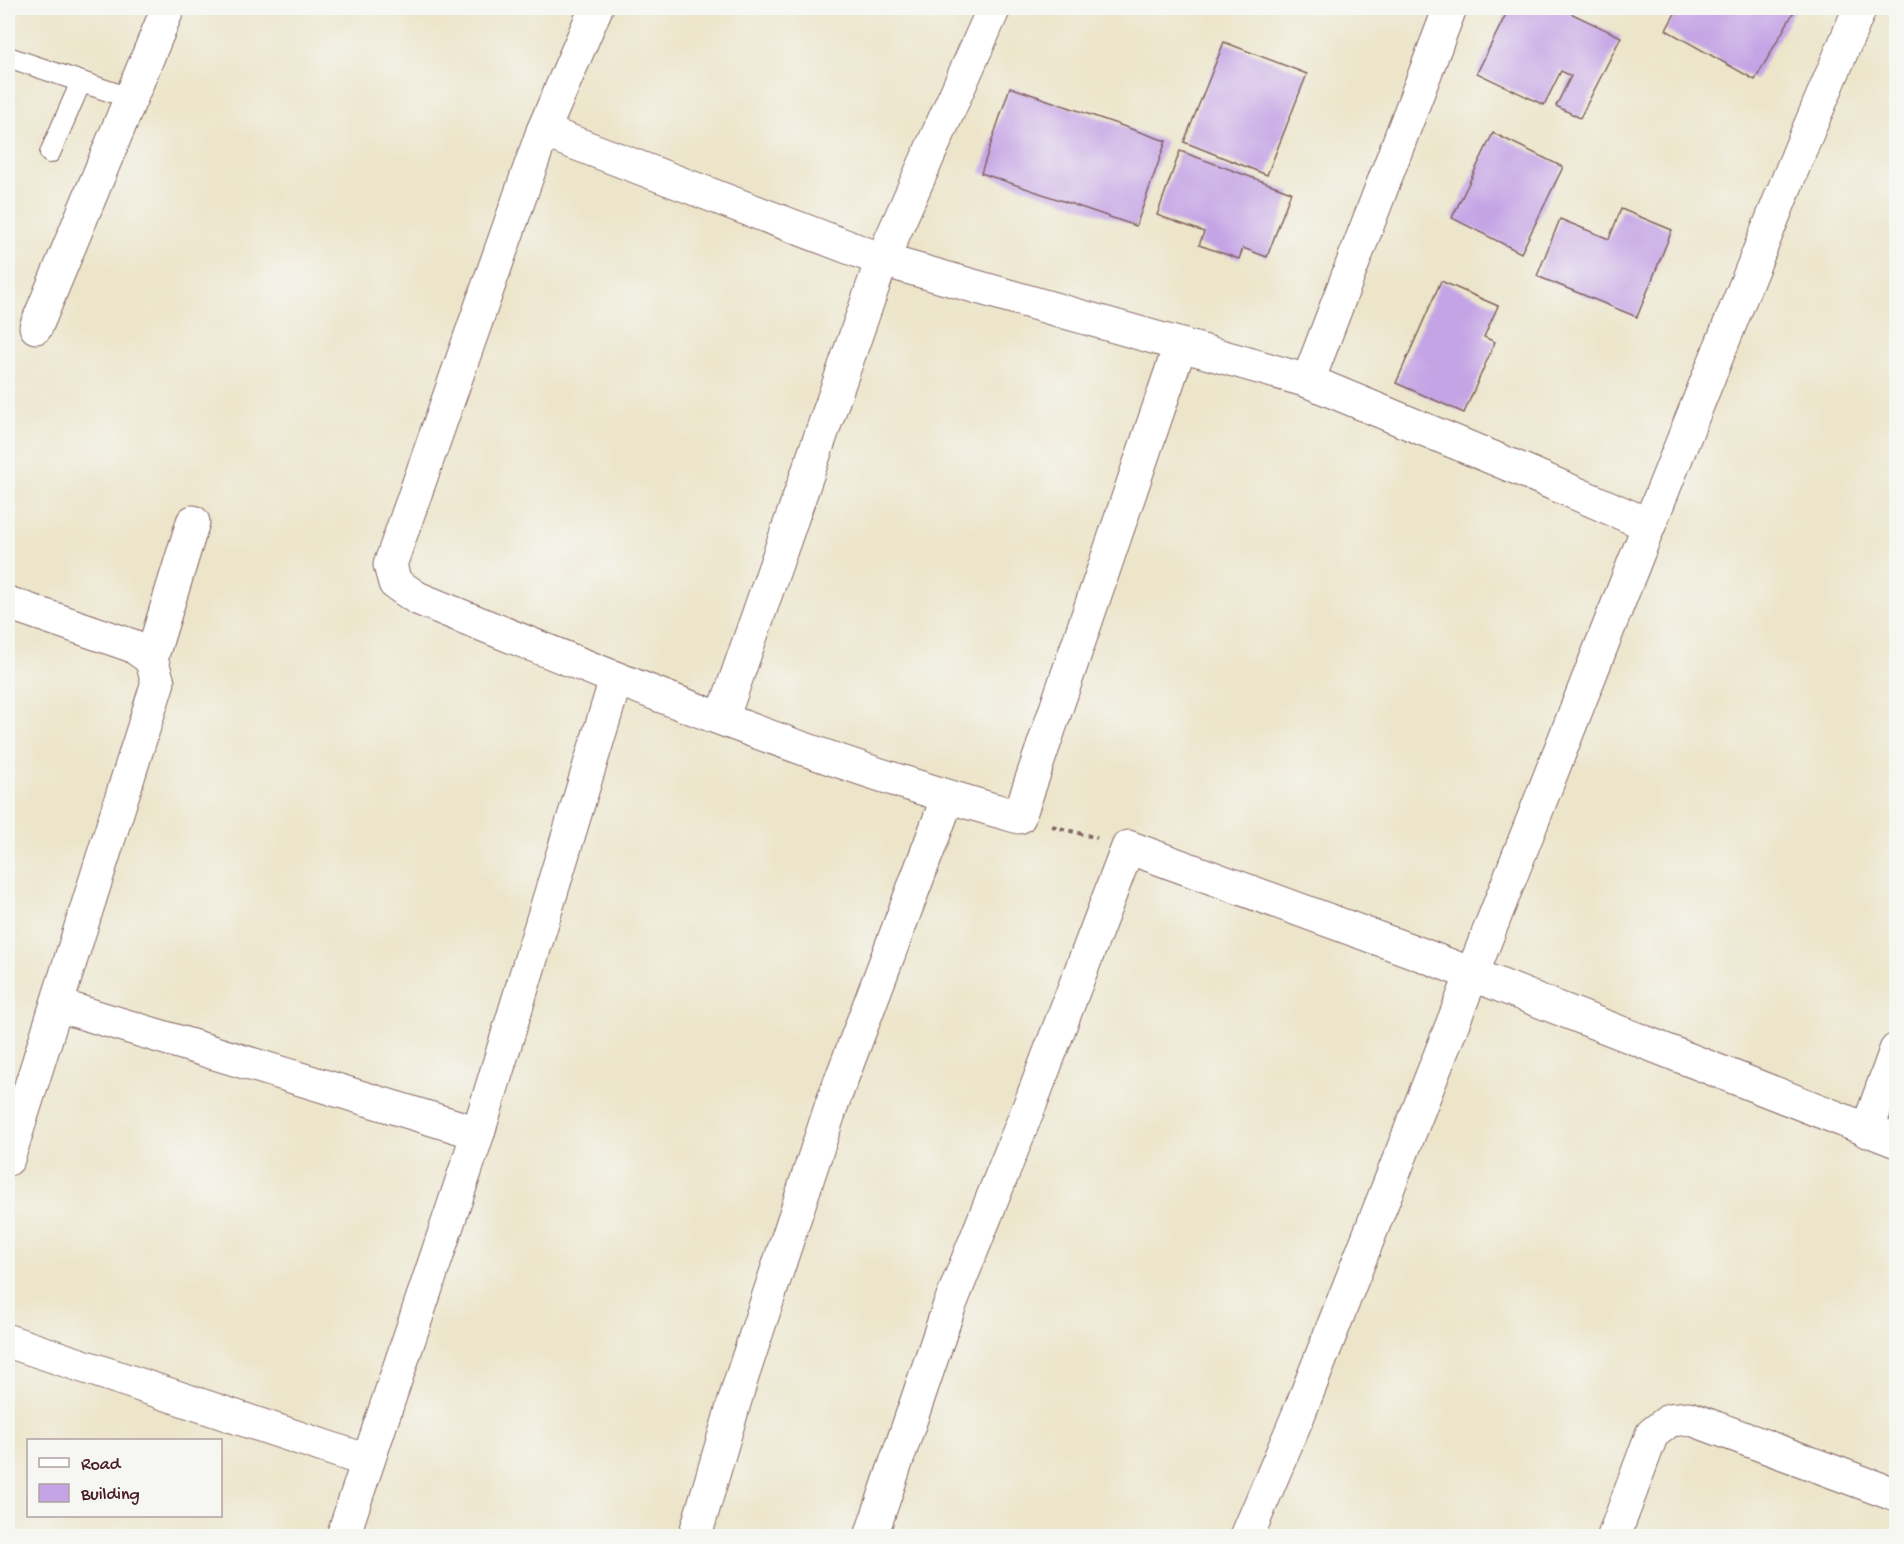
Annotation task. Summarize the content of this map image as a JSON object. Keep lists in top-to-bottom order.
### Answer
{
  "legend": ["Road", "Building"]
}
